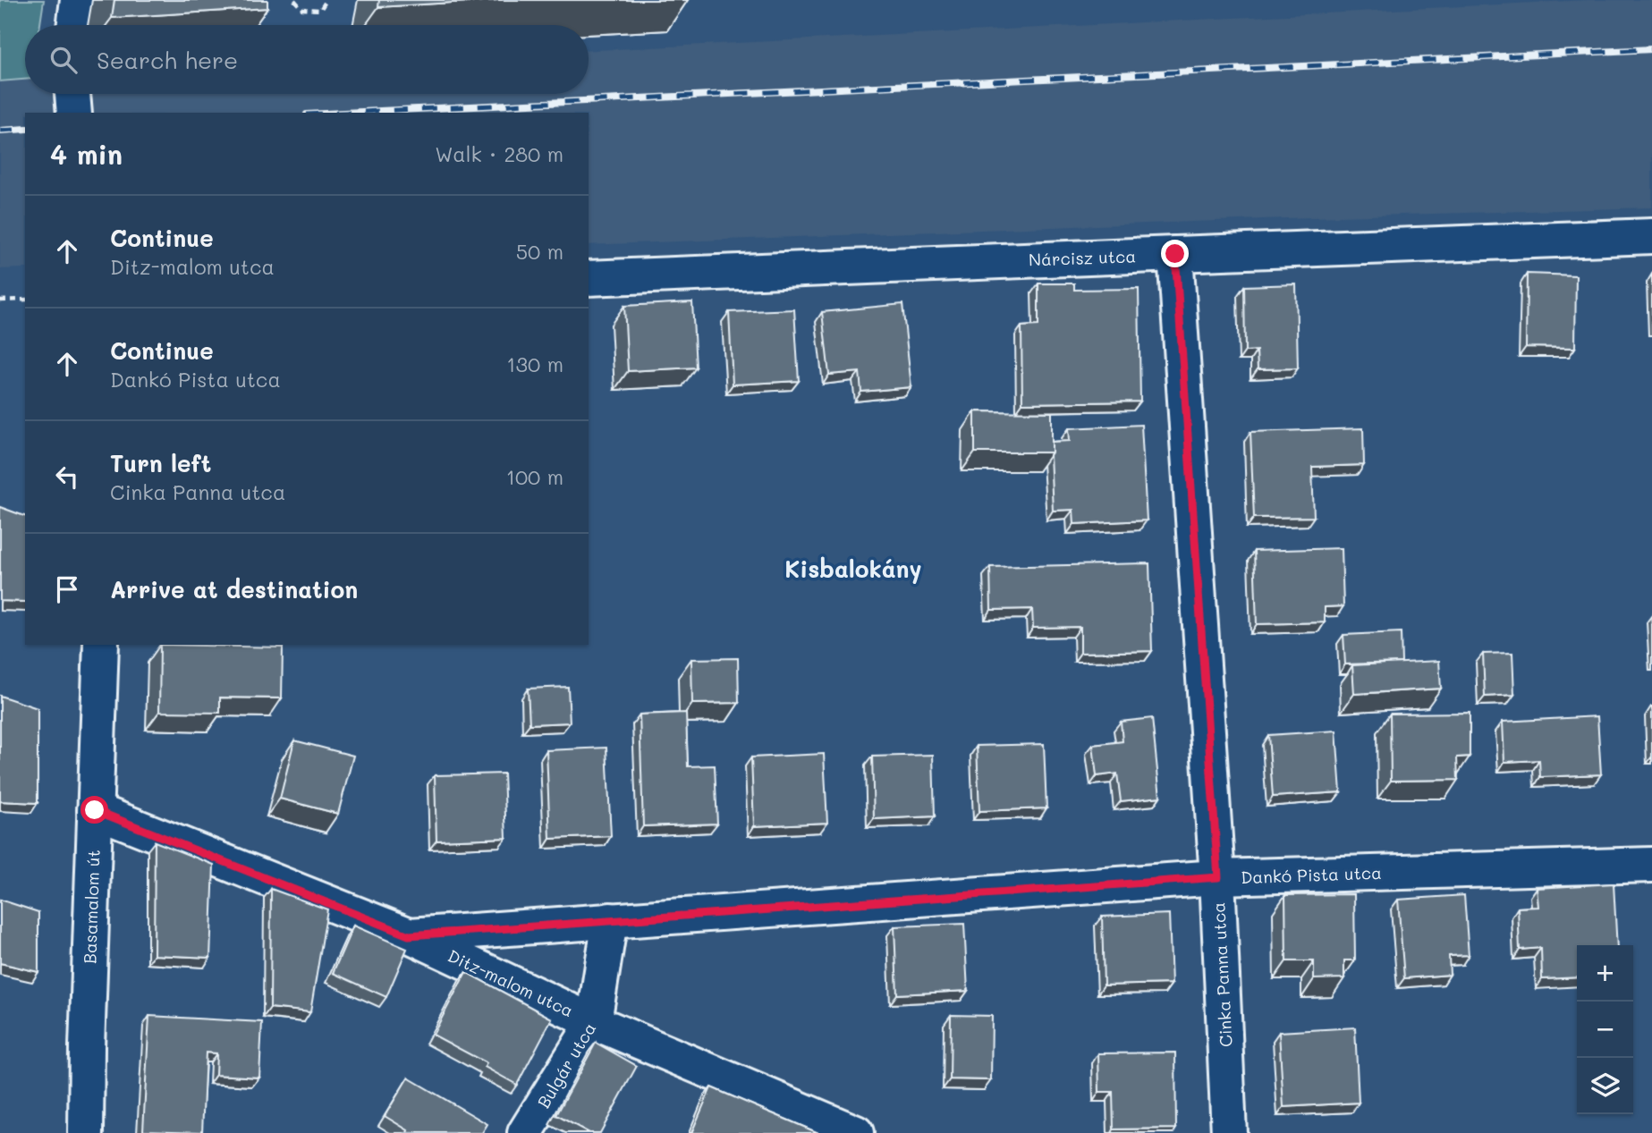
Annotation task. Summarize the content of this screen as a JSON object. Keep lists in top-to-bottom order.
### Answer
{
  "streets": {
    "street": [
      "Nárcisz utca",
      "Dankó Pista utca",
      "Basamalom út",
      "Cinka Panna utca",
      "Ditz-malom utca",
      "Bulgár utca"
    ]
  },
  "crossings": [
    ["Nárcisz utca", "Cinka Panna utca"],
    ["Dankó Pista utca", "Cinka Panna utca"],
    ["Dankó Pista utca", "Ditz-malom utca"],
    ["Dankó Pista utca", "Bulgár utca"],
    ["Basamalom út", "Ditz-malom utca"],
    ["Ditz-malom utca", "Bulgár utca"]
  ],
  "districts": ["Kisbalokány"],
  "page": {
    "search": "Search here",
    "heading": ["4 min", "Walk · 280 m"],
    "list": [
      ["Continue", "Ditz-malom utca", "50 m"],
      ["Continue", "Dankó Pista utca", "130 m"],
      ["Turn left", "Cinka Panna utca", "100 m"],
      "Arrive at destination"
    ],
    "map_buttons": ["+", "−"]
  }
}
